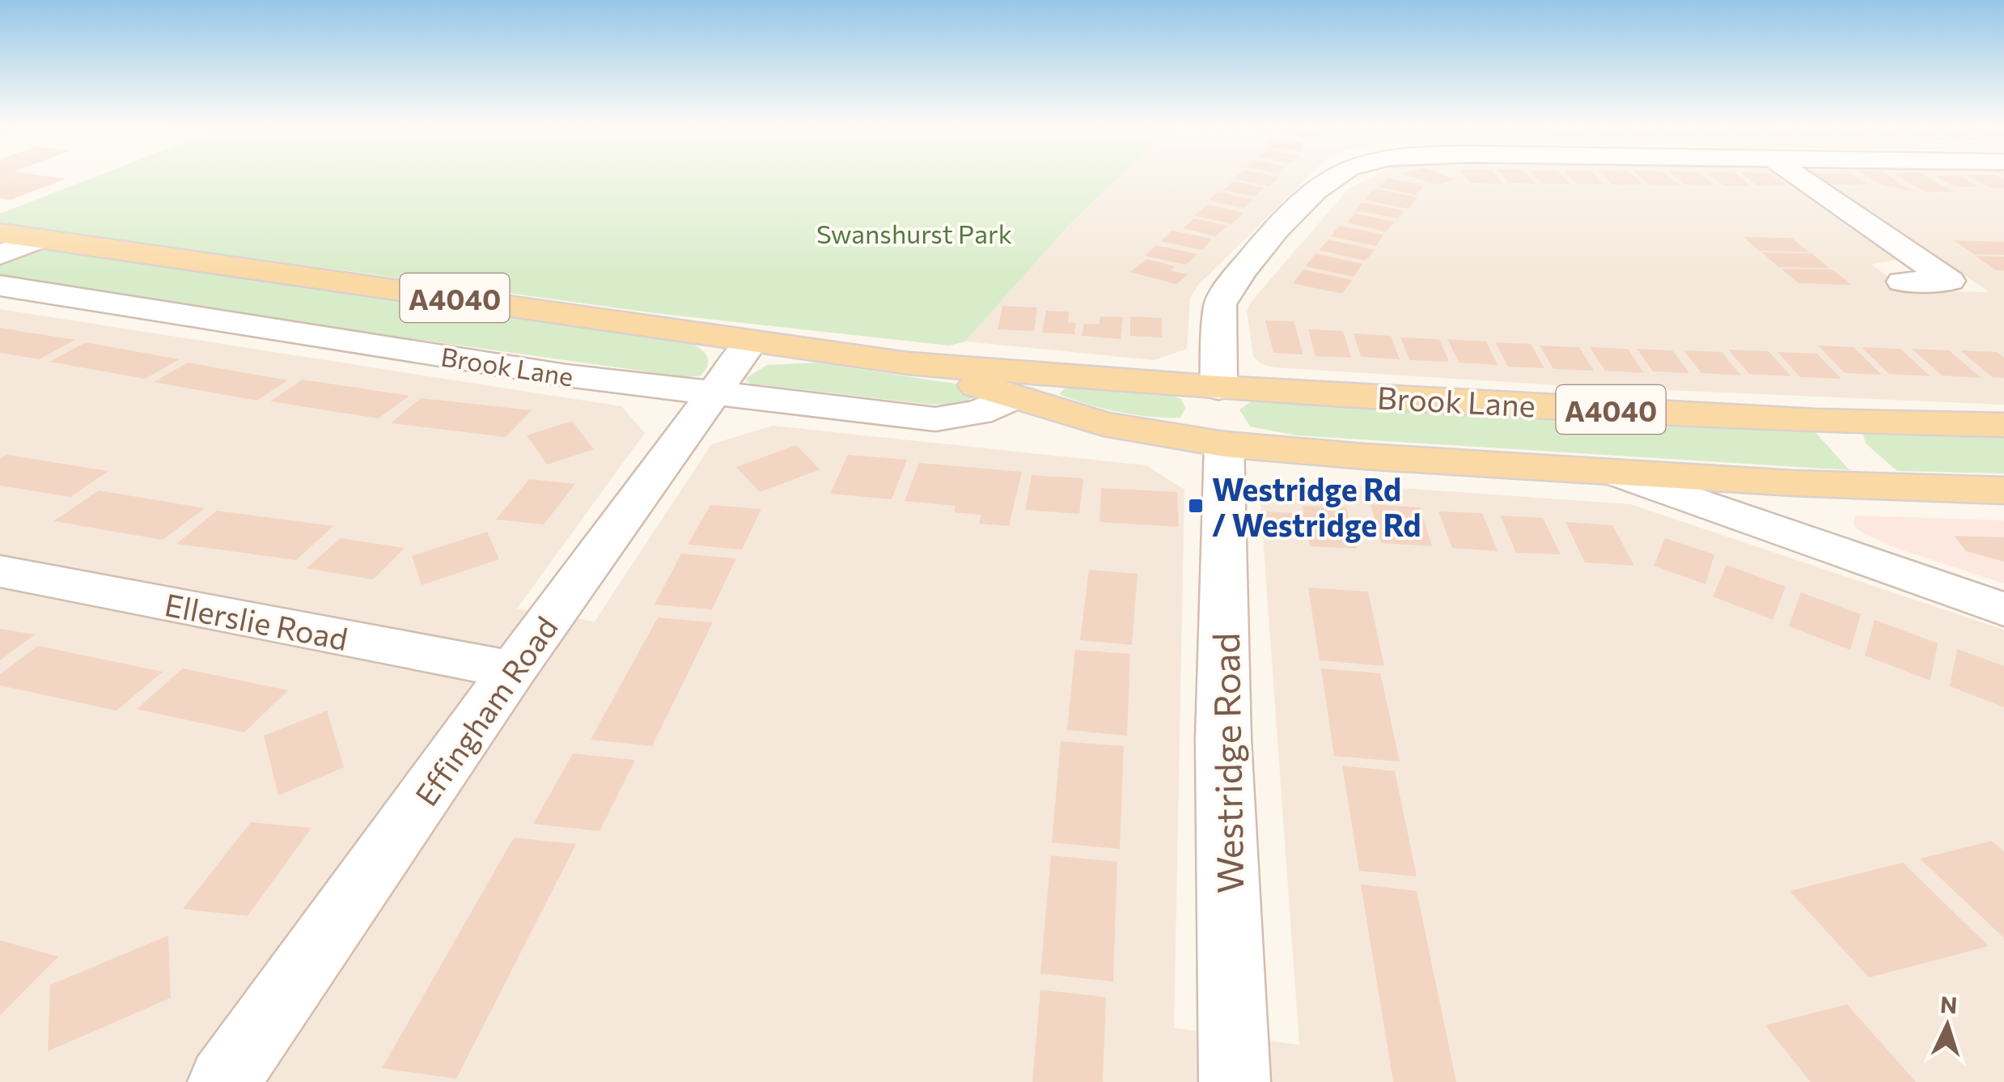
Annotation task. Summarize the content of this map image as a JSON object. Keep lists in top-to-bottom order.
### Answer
{
  "streets": {
    "main road": ["A4040", "Brook Lane"],
    "street": ["Ellerslie Road", "Effingham Road", "Westridge Road"]
  },
  "crossings": [
    ["Brook Lane", "Effingham Road"],
    ["Brook Lane", "Westridge Road"],
    ["Ellerslie Road", "Effingham Road"]
  ],
  "parks": ["Swanshurst Park"],
  "places": {
    "transit": ["Westridge Rd / Westridge Rd"]
  },
  "north": "top"
}
